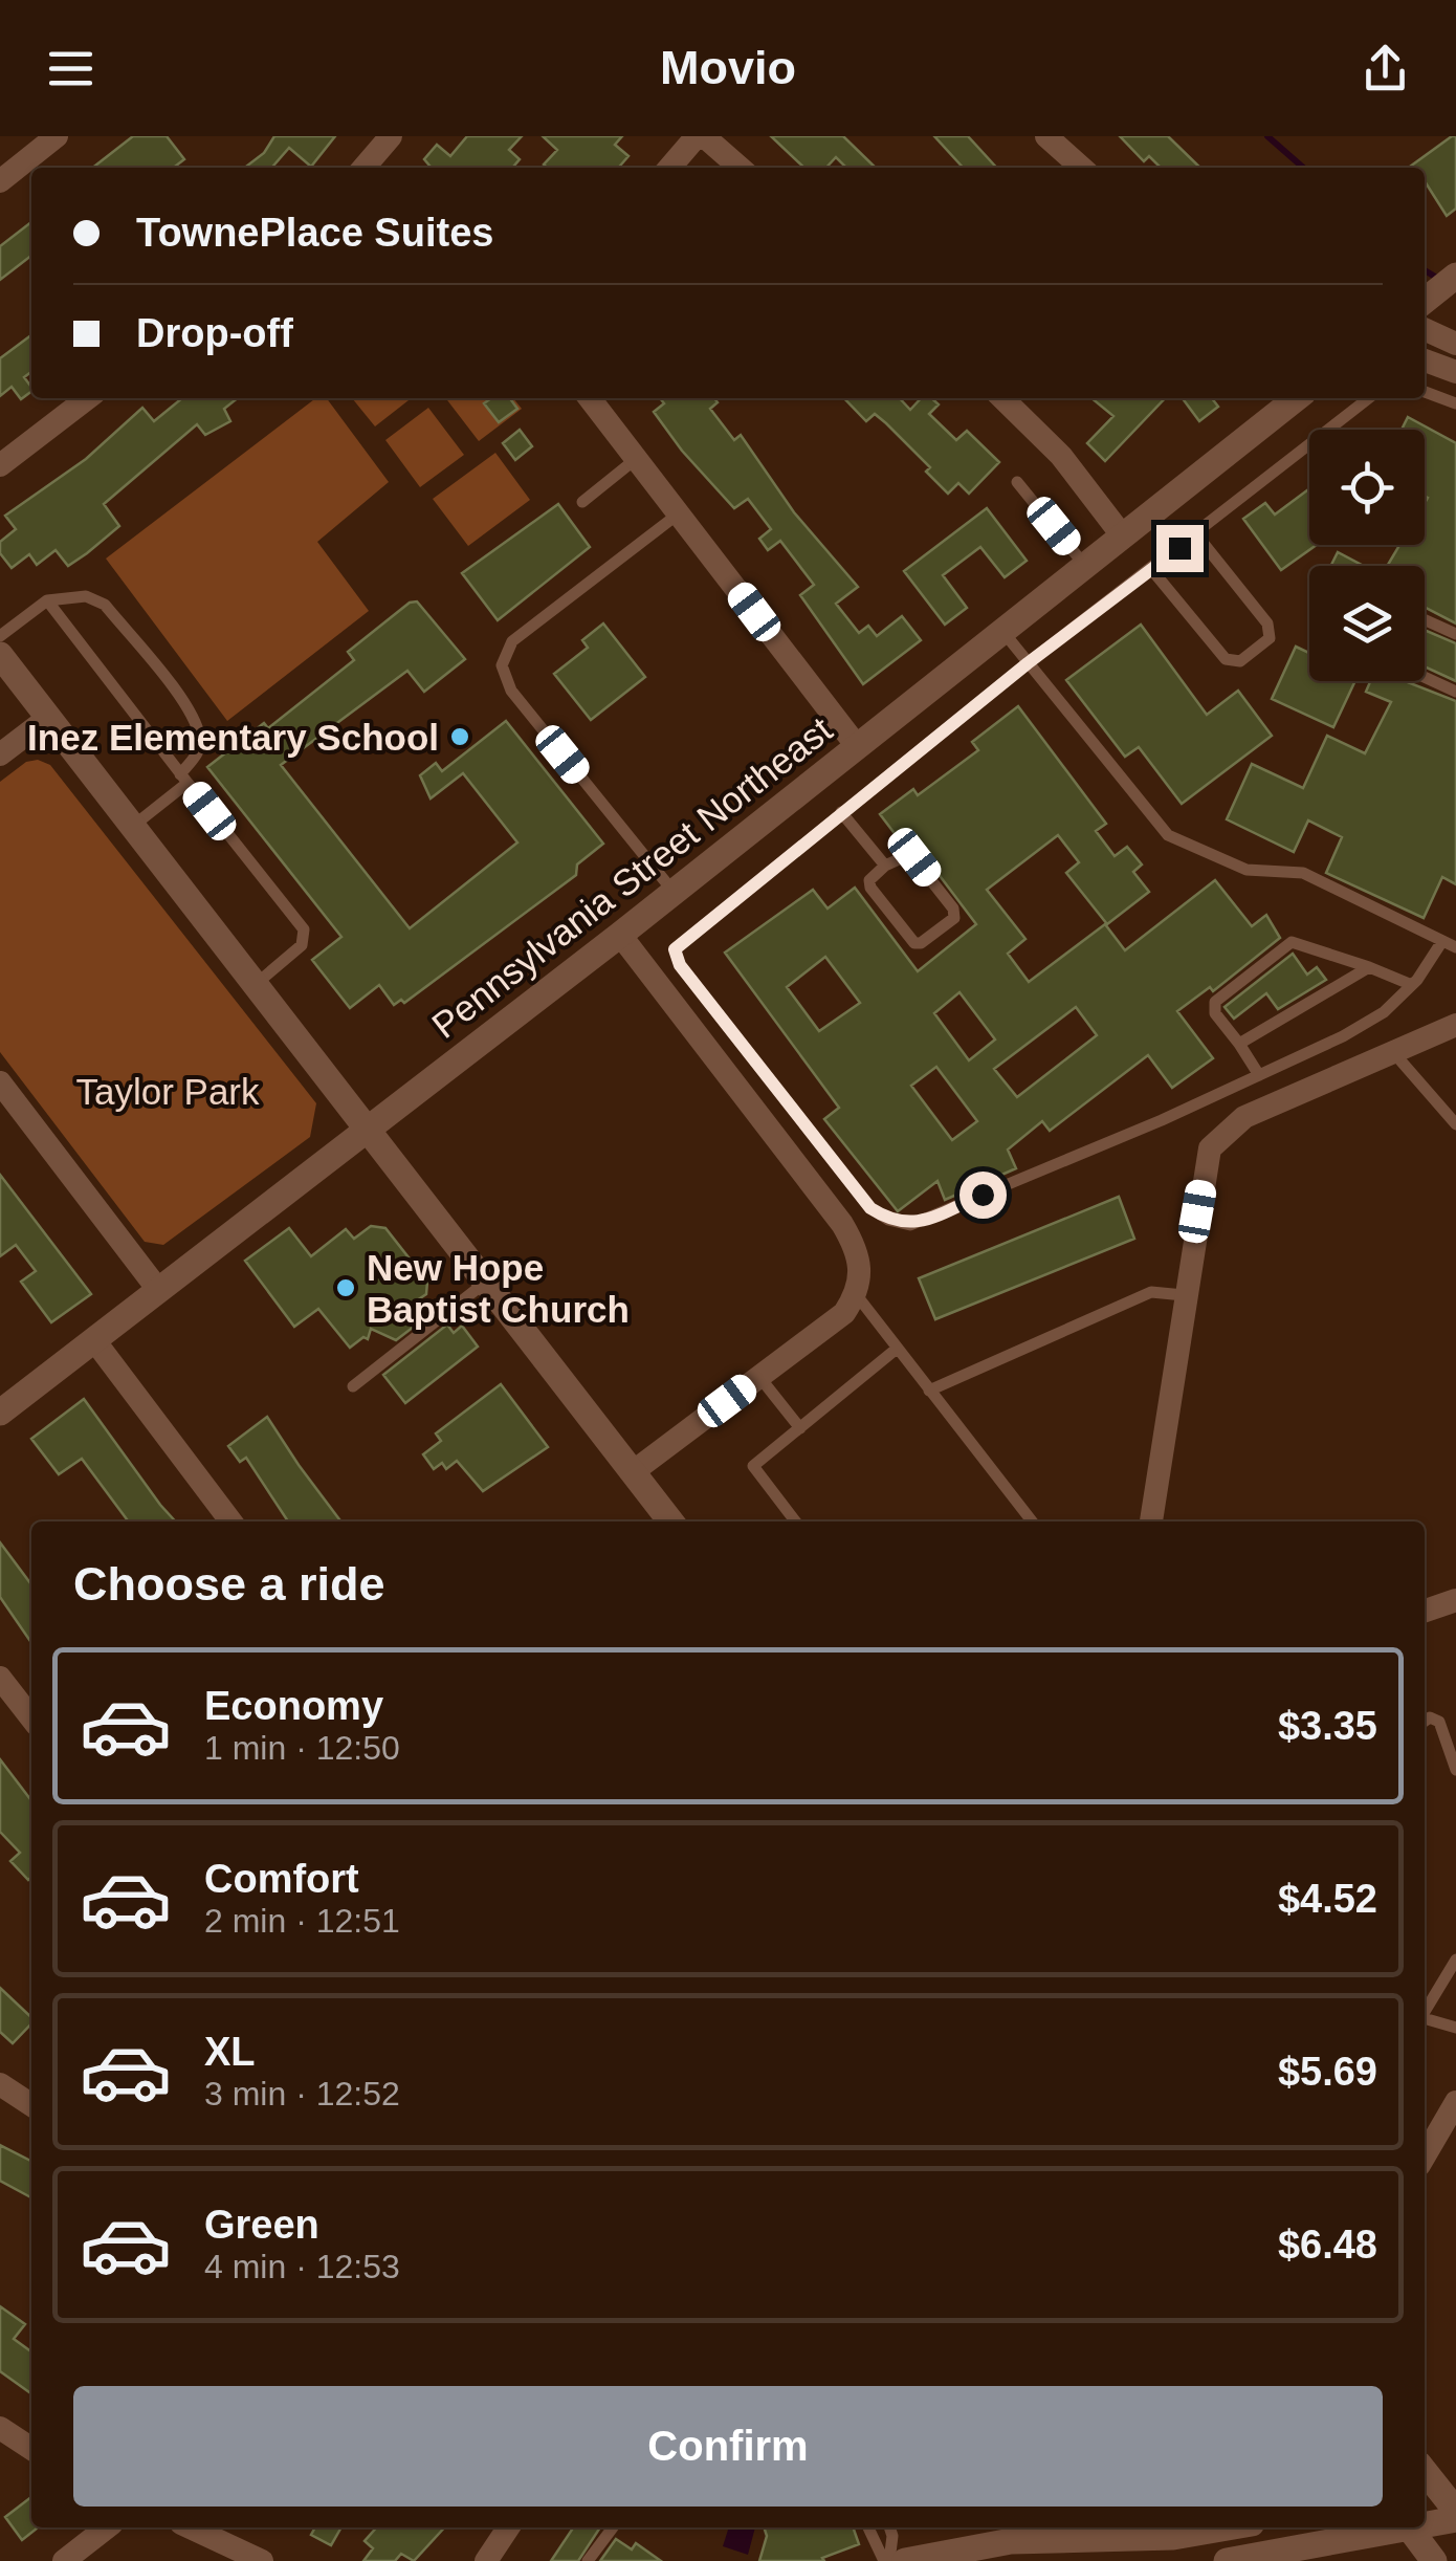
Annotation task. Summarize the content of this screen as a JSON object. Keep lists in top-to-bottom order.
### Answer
{
  "streets": {
    "street": ["Pennsylvania Street Northeast"]
  },
  "parks": ["Taylor Park"],
  "places": ["Inez Elementary School", "New Hope Baptist Church"],
  "page": {
    "header": "Movio",
    "banner": ["TownePlace Suites", "Drop-off"],
    "heading": "Choose a ride",
    "list": [
      {
        "name": "Economy",
        "note": "1 min · 12:50",
        "value": "$3.35"
      },
      {
        "name": "Comfort",
        "note": "2 min · 12:51",
        "value": "$4.52"
      },
      {
        "name": "XL",
        "note": "3 min · 12:52",
        "value": "$5.69"
      },
      {
        "name": "Green",
        "note": "4 min · 12:53",
        "value": "$6.48"
      }
    ],
    "buttons": "Confirm"
  }
}
